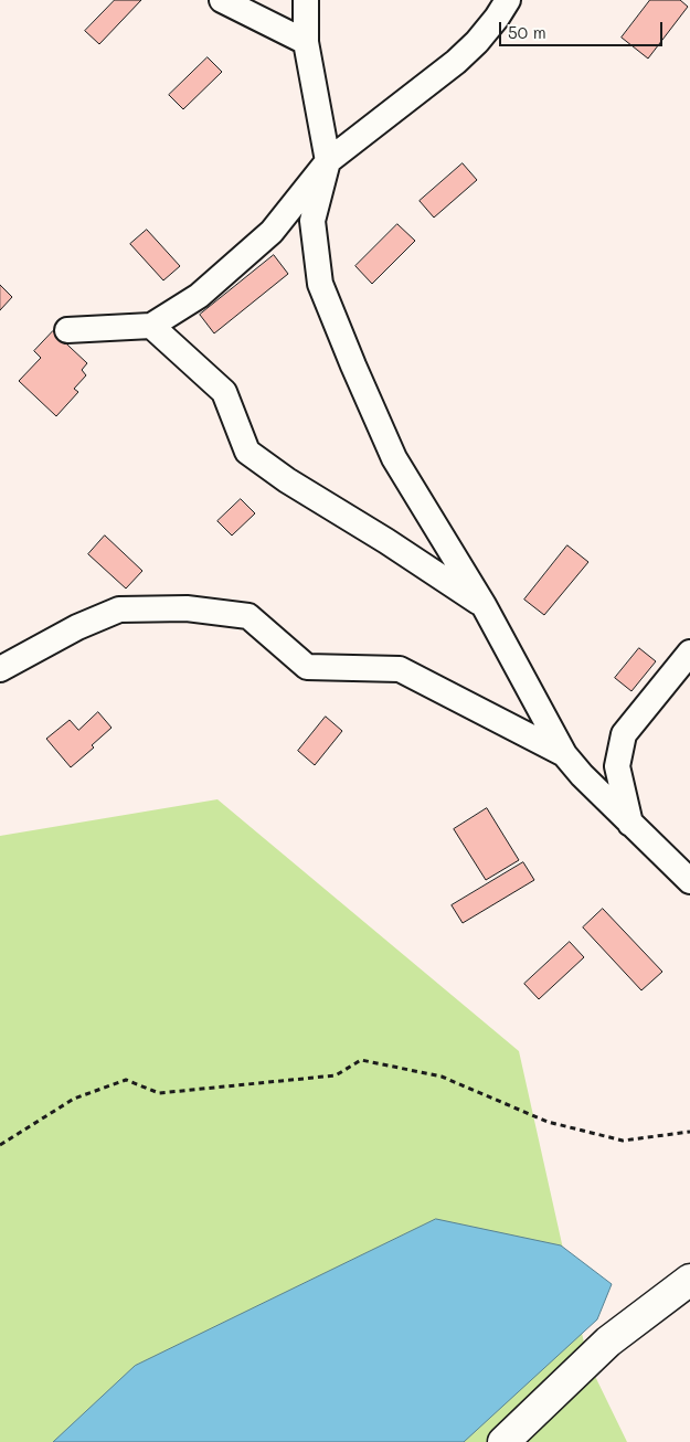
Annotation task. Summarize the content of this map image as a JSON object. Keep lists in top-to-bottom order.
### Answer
{
  "scale_bar": "50 m"
}
